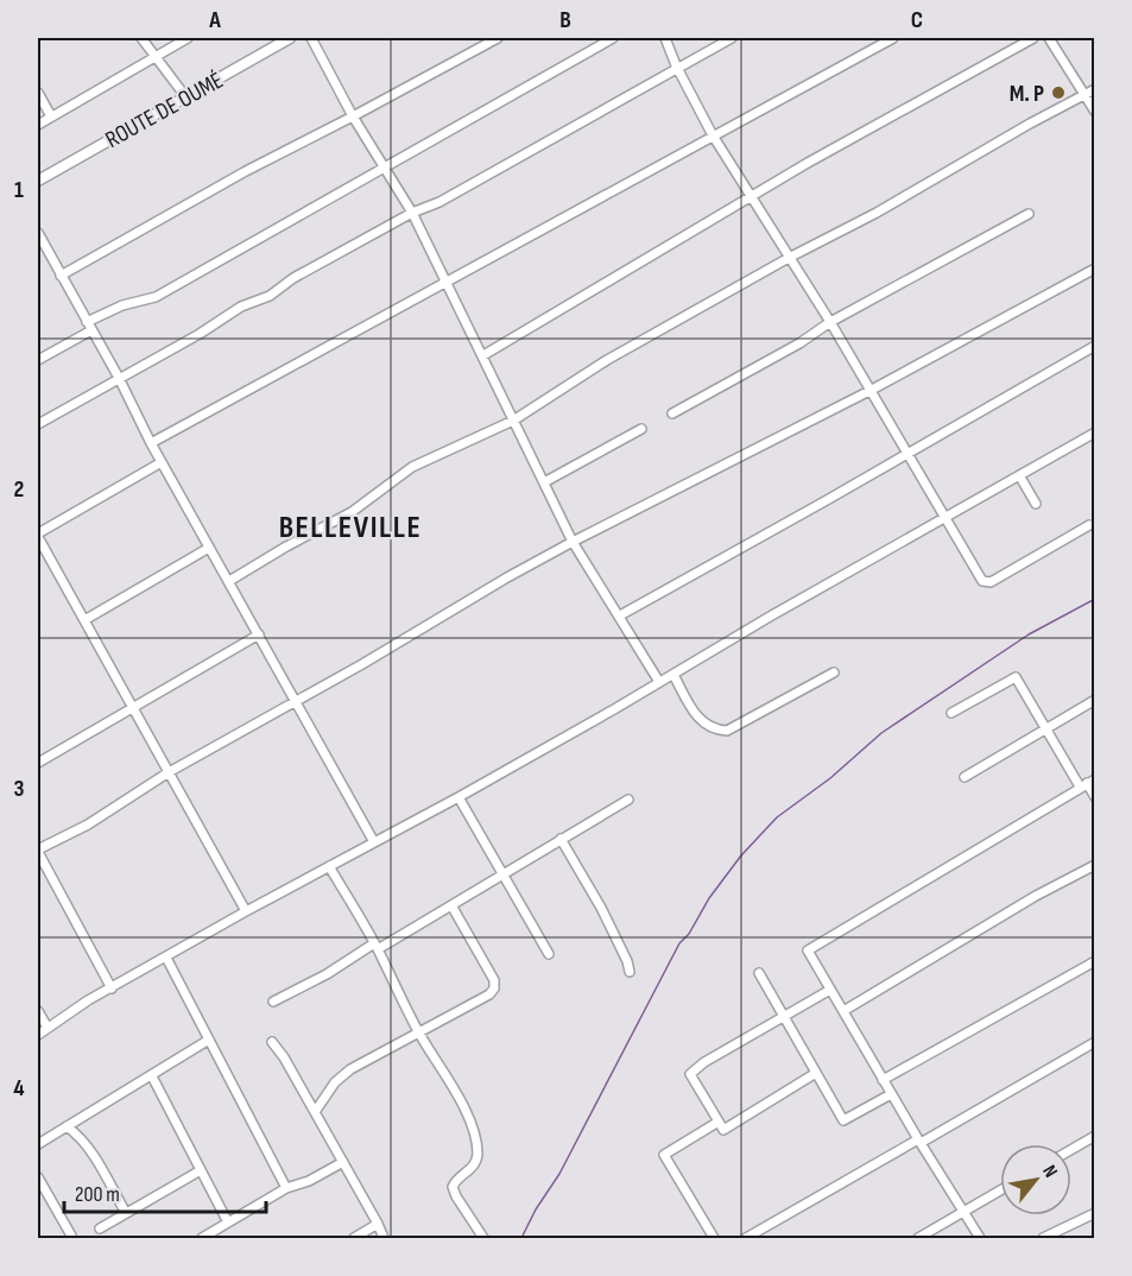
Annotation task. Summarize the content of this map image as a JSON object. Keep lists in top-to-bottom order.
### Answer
{
  "streets": {
    "street": ["ROUTE DE OUMÉ"]
  },
  "districts": ["BELLEVILLE"],
  "places": ["M. P"],
  "scale_bar": "200 m",
  "north": "top right",
  "grid": {
    "columns": ["A", "B", "C"],
    "rows": [
      "1",
      "2",
      "3",
      "4"
    ]
  }
}
